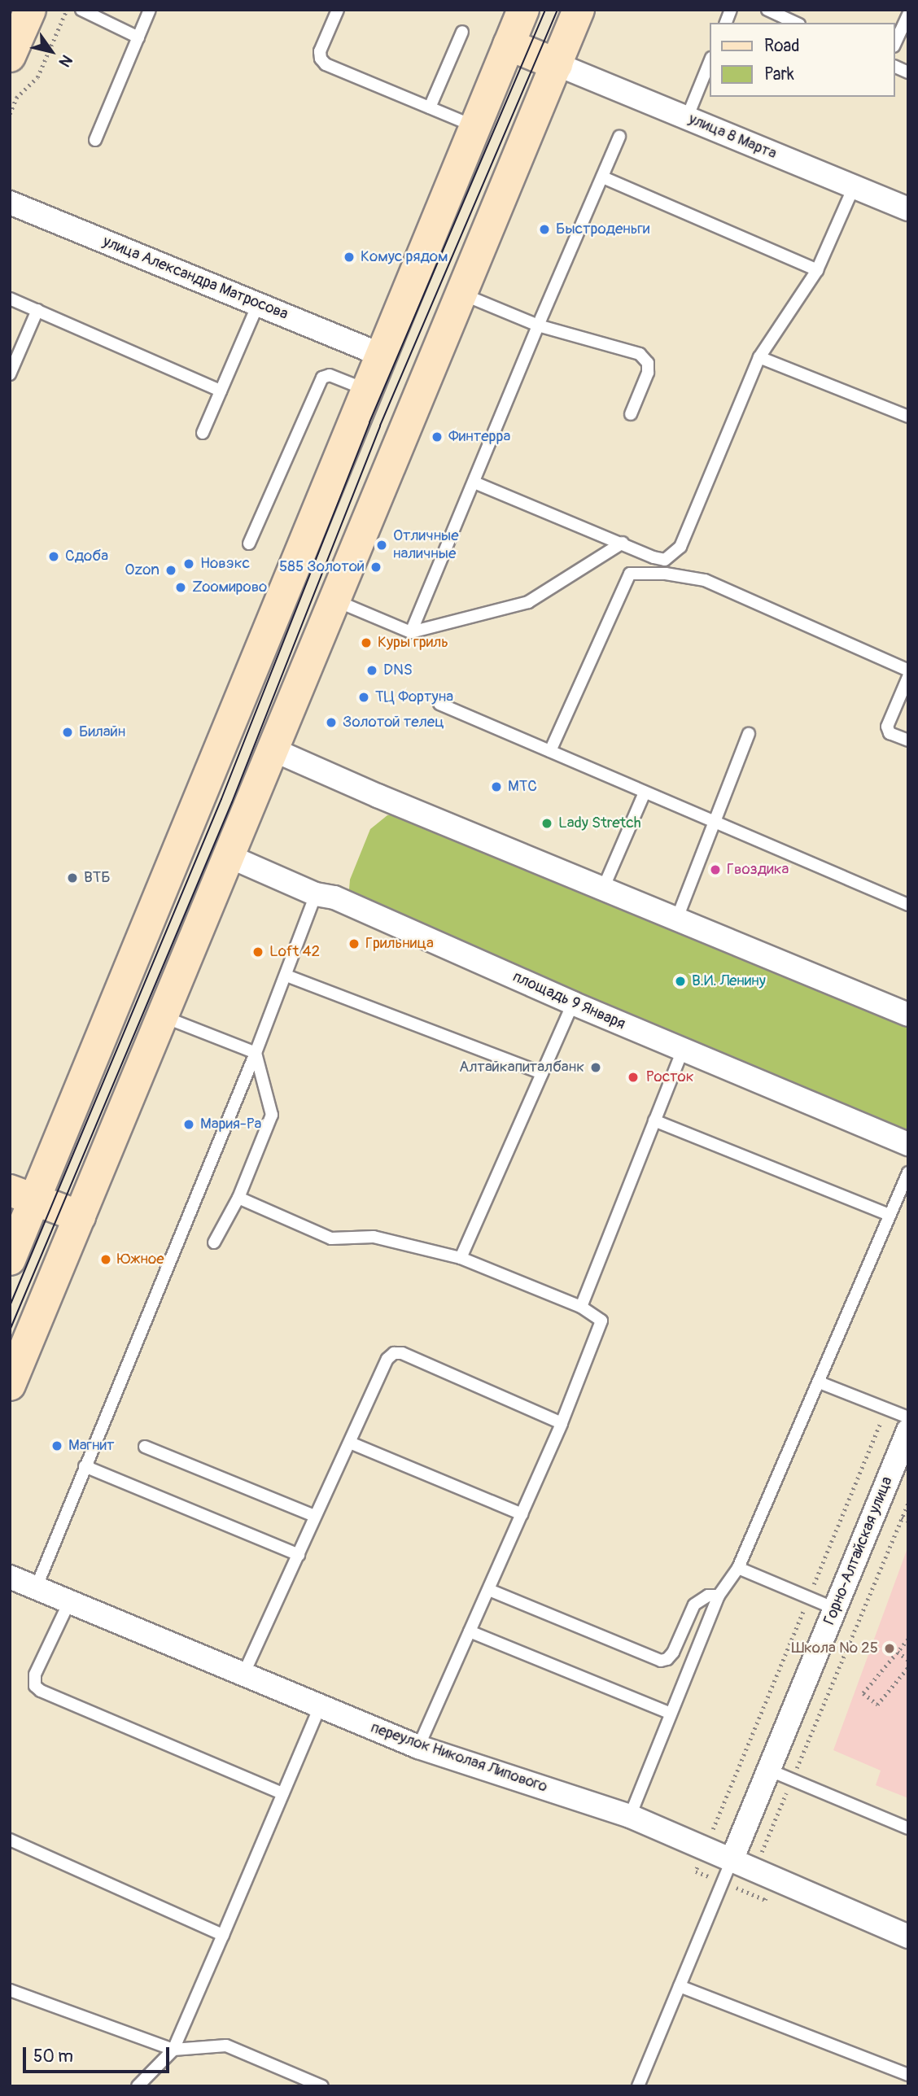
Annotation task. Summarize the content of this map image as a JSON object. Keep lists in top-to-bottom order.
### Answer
{
  "streets": {
    "street": [
      "улица 8 Марта",
      "улица Александра Матросова",
      "площадь 9 Января",
      "Горно-Алтайская улица",
      "переулок Николая Липового"
    ]
  },
  "crossings": [
    ["Горно-Алтайская улица", "переулок Николая Липового"]
  ],
  "places": [
    "Быстроденьги",
    "Комус рядом",
    "Финтерра",
    "Отличные наличные",
    "Сдоба",
    "Новэкс",
    "585 Золотой",
    "Ozon",
    "Zooмирово",
    "Куры гриль",
    "DNS",
    "ТЦ Фортуна",
    "Золотой телец",
    "Билайн",
    "МТС",
    "Lady Stretch",
    "Гвоздика",
    "ВТБ",
    "Грильница",
    "Loft 42",
    "В.И. Ленину",
    "Алтайкапиталбанк",
    "Росток",
    "Мария-Ра",
    "Южное",
    "Магнит",
    "Школа № 25"
  ],
  "legend": ["Road", "Park"],
  "scale_bar": "50 m",
  "north": "bottom right"
}
